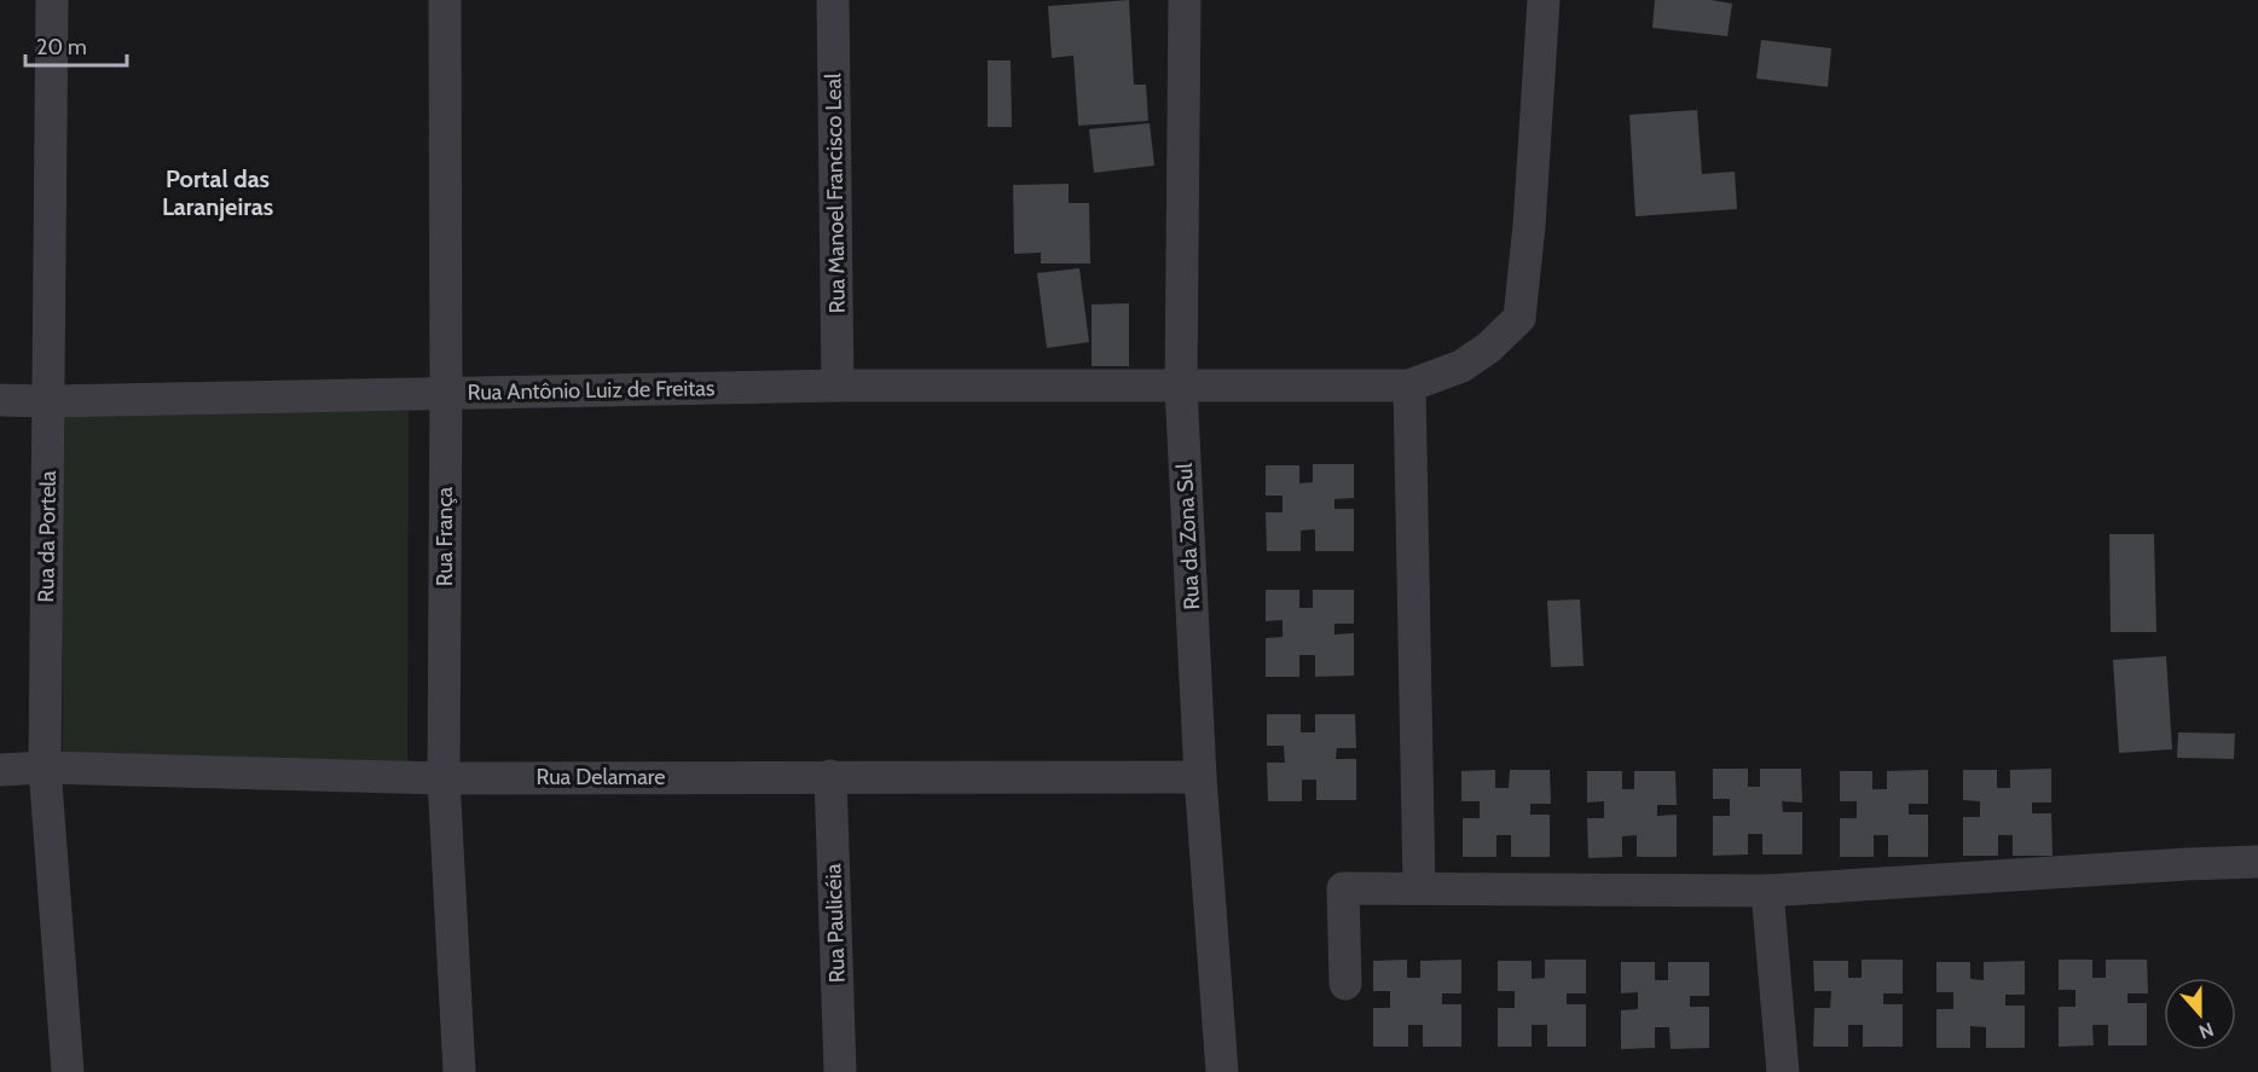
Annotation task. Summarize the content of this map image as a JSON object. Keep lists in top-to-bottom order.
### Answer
{
  "streets": {
    "street": [
      "Rua Manoel Francisco Leal",
      "Rua Antônio Luiz de Freitas",
      "Rua da Portela",
      "Rua França",
      "Rua da Zona Sul",
      "Rua Delamare",
      "Rua Paulicéia"
    ]
  },
  "crossings": [
    ["Rua Manoel Francisco Leal", "Rua Antônio Luiz de Freitas"],
    ["Rua Antônio Luiz de Freitas", "Rua da Portela"],
    ["Rua Antônio Luiz de Freitas", "Rua França"],
    ["Rua Antônio Luiz de Freitas", "Rua da Zona Sul"],
    ["Rua da Portela", "Rua Delamare"],
    ["Rua França", "Rua Delamare"],
    ["Rua da Zona Sul", "Rua Delamare"],
    ["Rua Delamare", "Rua Paulicéia"]
  ],
  "districts": ["Portal das Laranjeiras"],
  "scale_bar": "20 m",
  "north": "bottom"
}
